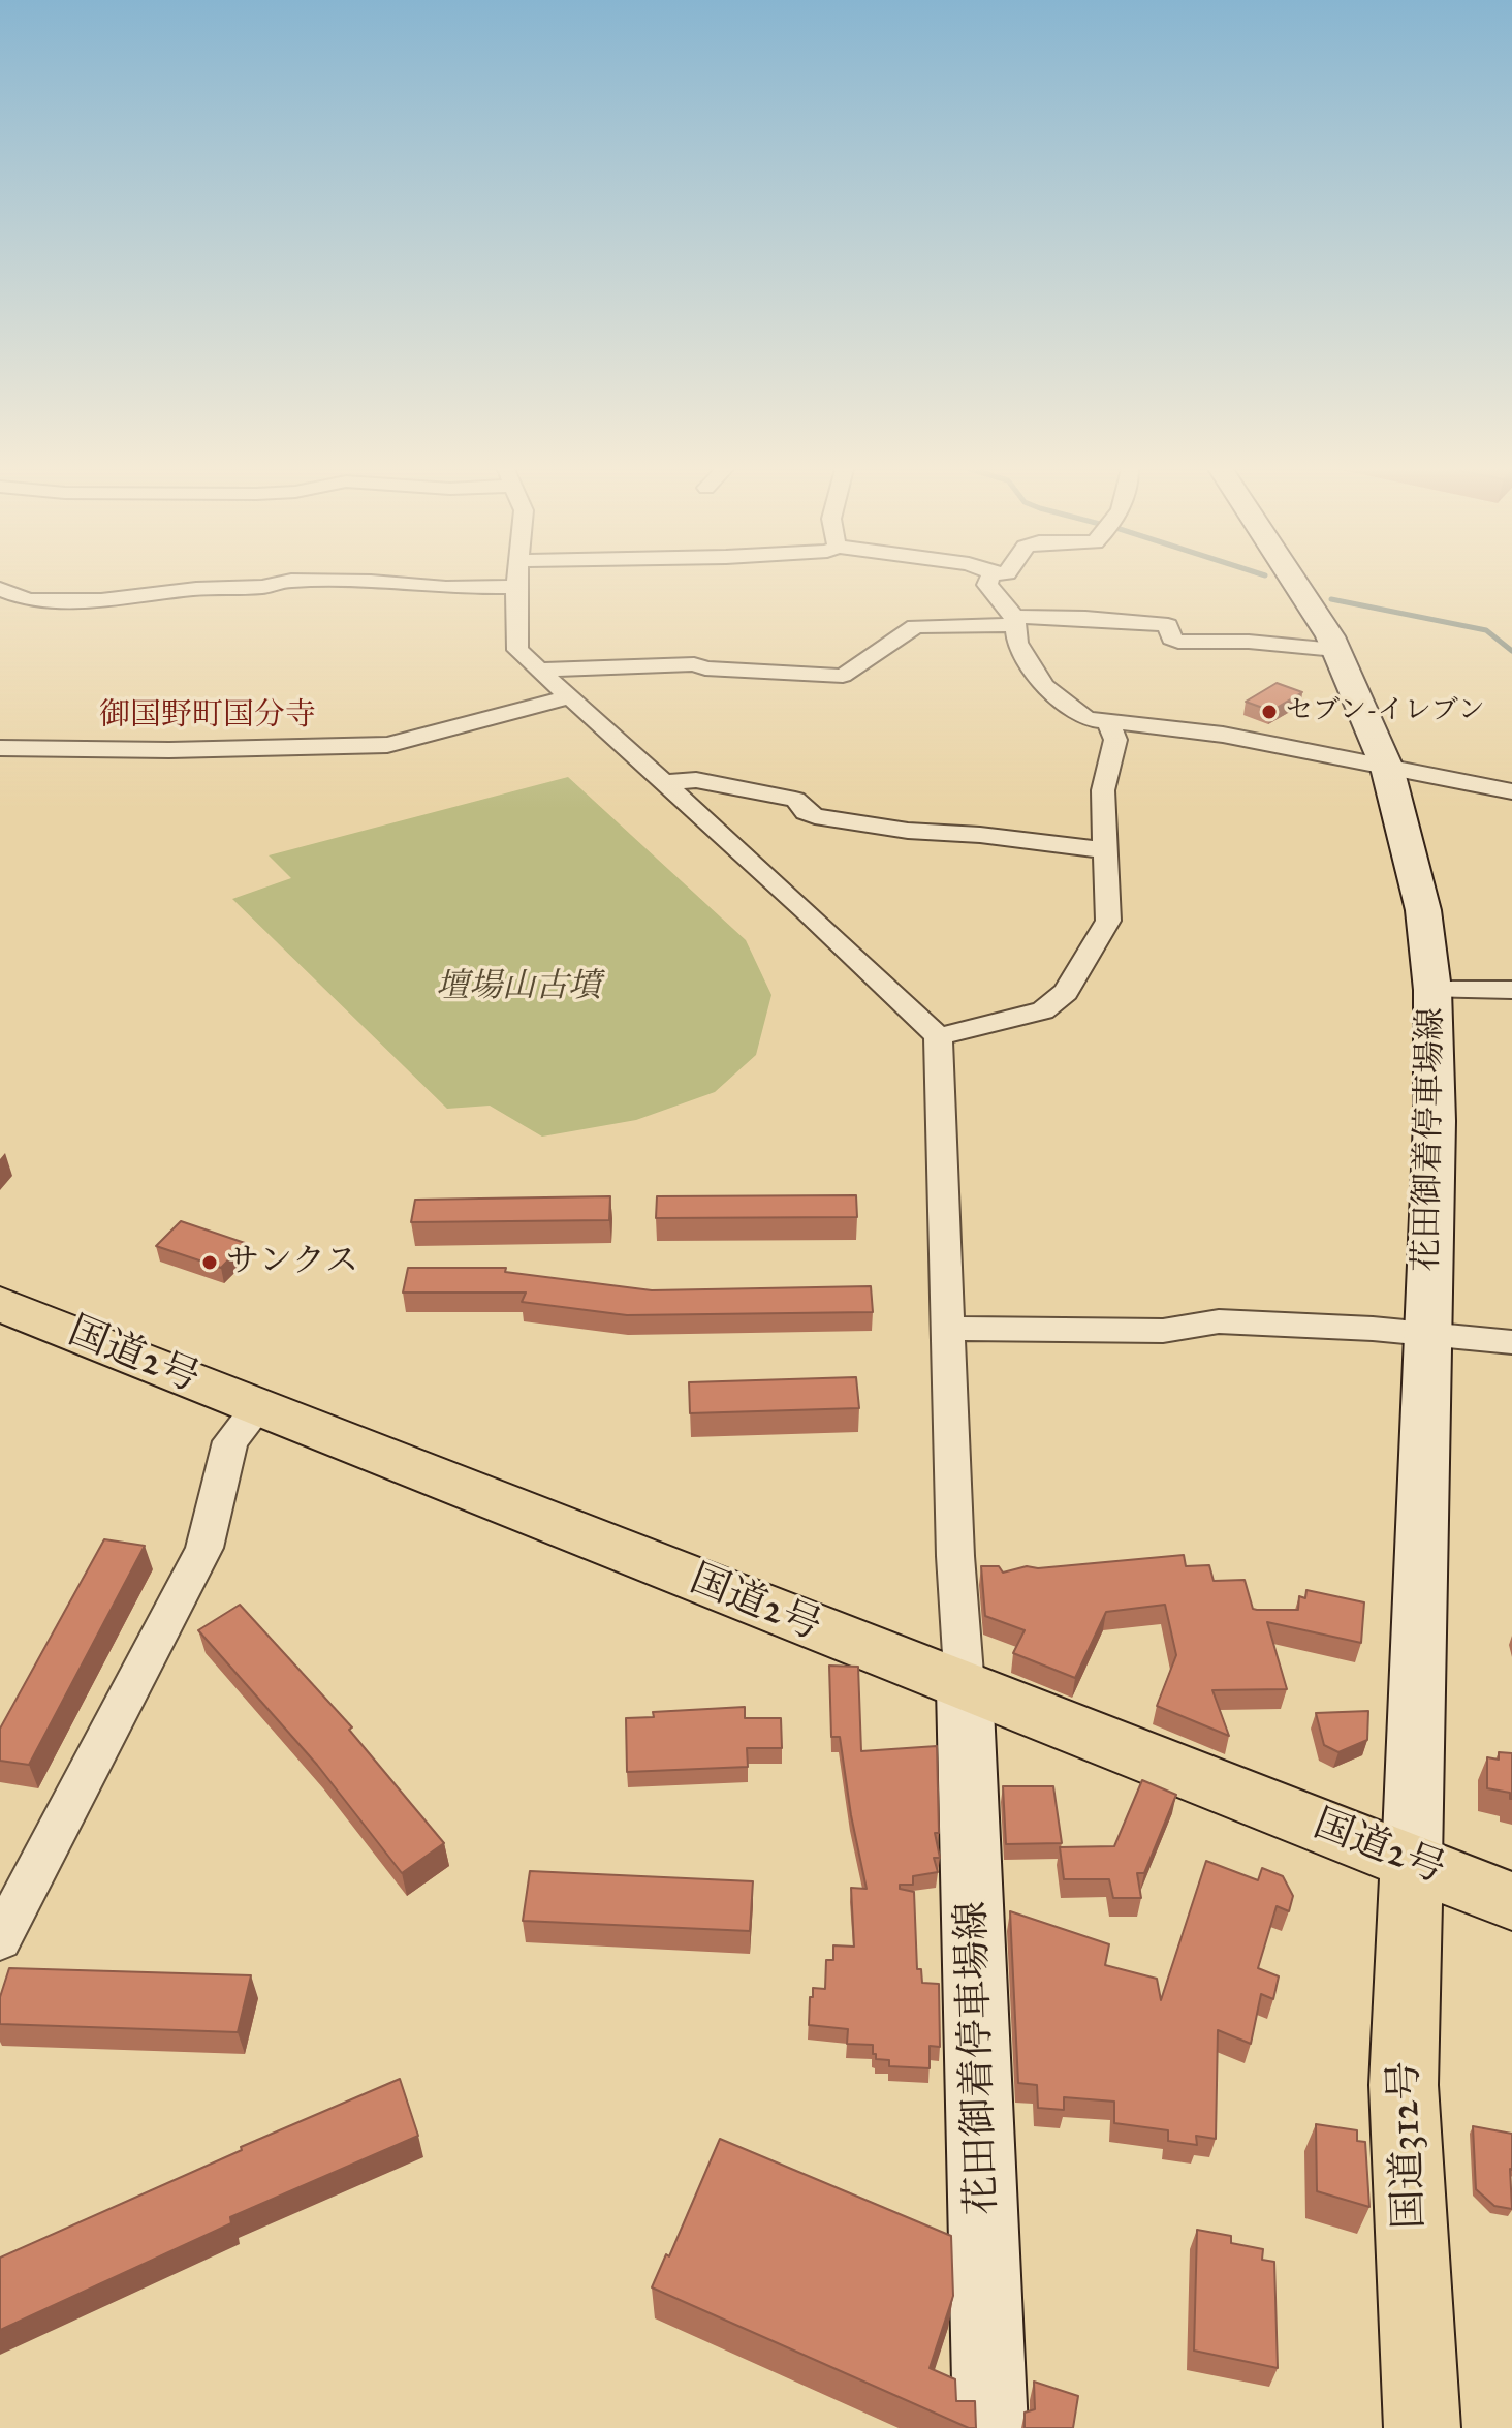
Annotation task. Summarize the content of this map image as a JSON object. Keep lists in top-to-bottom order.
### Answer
{
  "streets": {
    "highway": ["国道2号", "国道312号"],
    "main road": ["花田御着停車場線"]
  },
  "crossings": [
    ["花田御着停車場線", "国道2号"],
    ["花田御着停車場線", "国道312号"],
    ["国道2号", "国道312号"]
  ],
  "districts": ["御国野町国分寺"],
  "parks": ["壇場山古墳"],
  "places": ["セブン-イレブン", "サンクス"]
}
